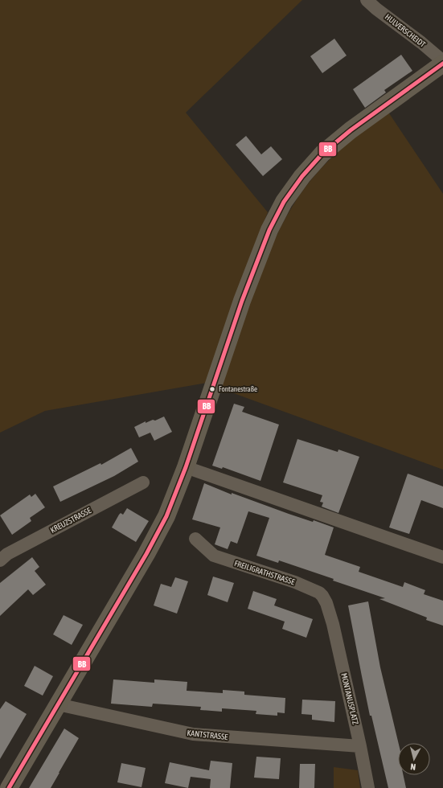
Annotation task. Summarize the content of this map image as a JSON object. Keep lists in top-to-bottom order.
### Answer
{
  "streets": {
    "street": [
      "HULVERSCHEIDT",
      "KREUZSTRASSE",
      "FREILIGRATHSTRASSE",
      "MONTANUSPLATZ",
      "KANTSTRASSE"
    ]
  },
  "crossings": [
    ["FREILIGRATHSTRASSE", "MONTANUSPLATZ"],
    ["MONTANUSPLATZ", "KANTSTRASSE"]
  ],
  "places": ["Fontanestraße"],
  "lines": ["transit line BB"],
  "north": "bottom"
}
